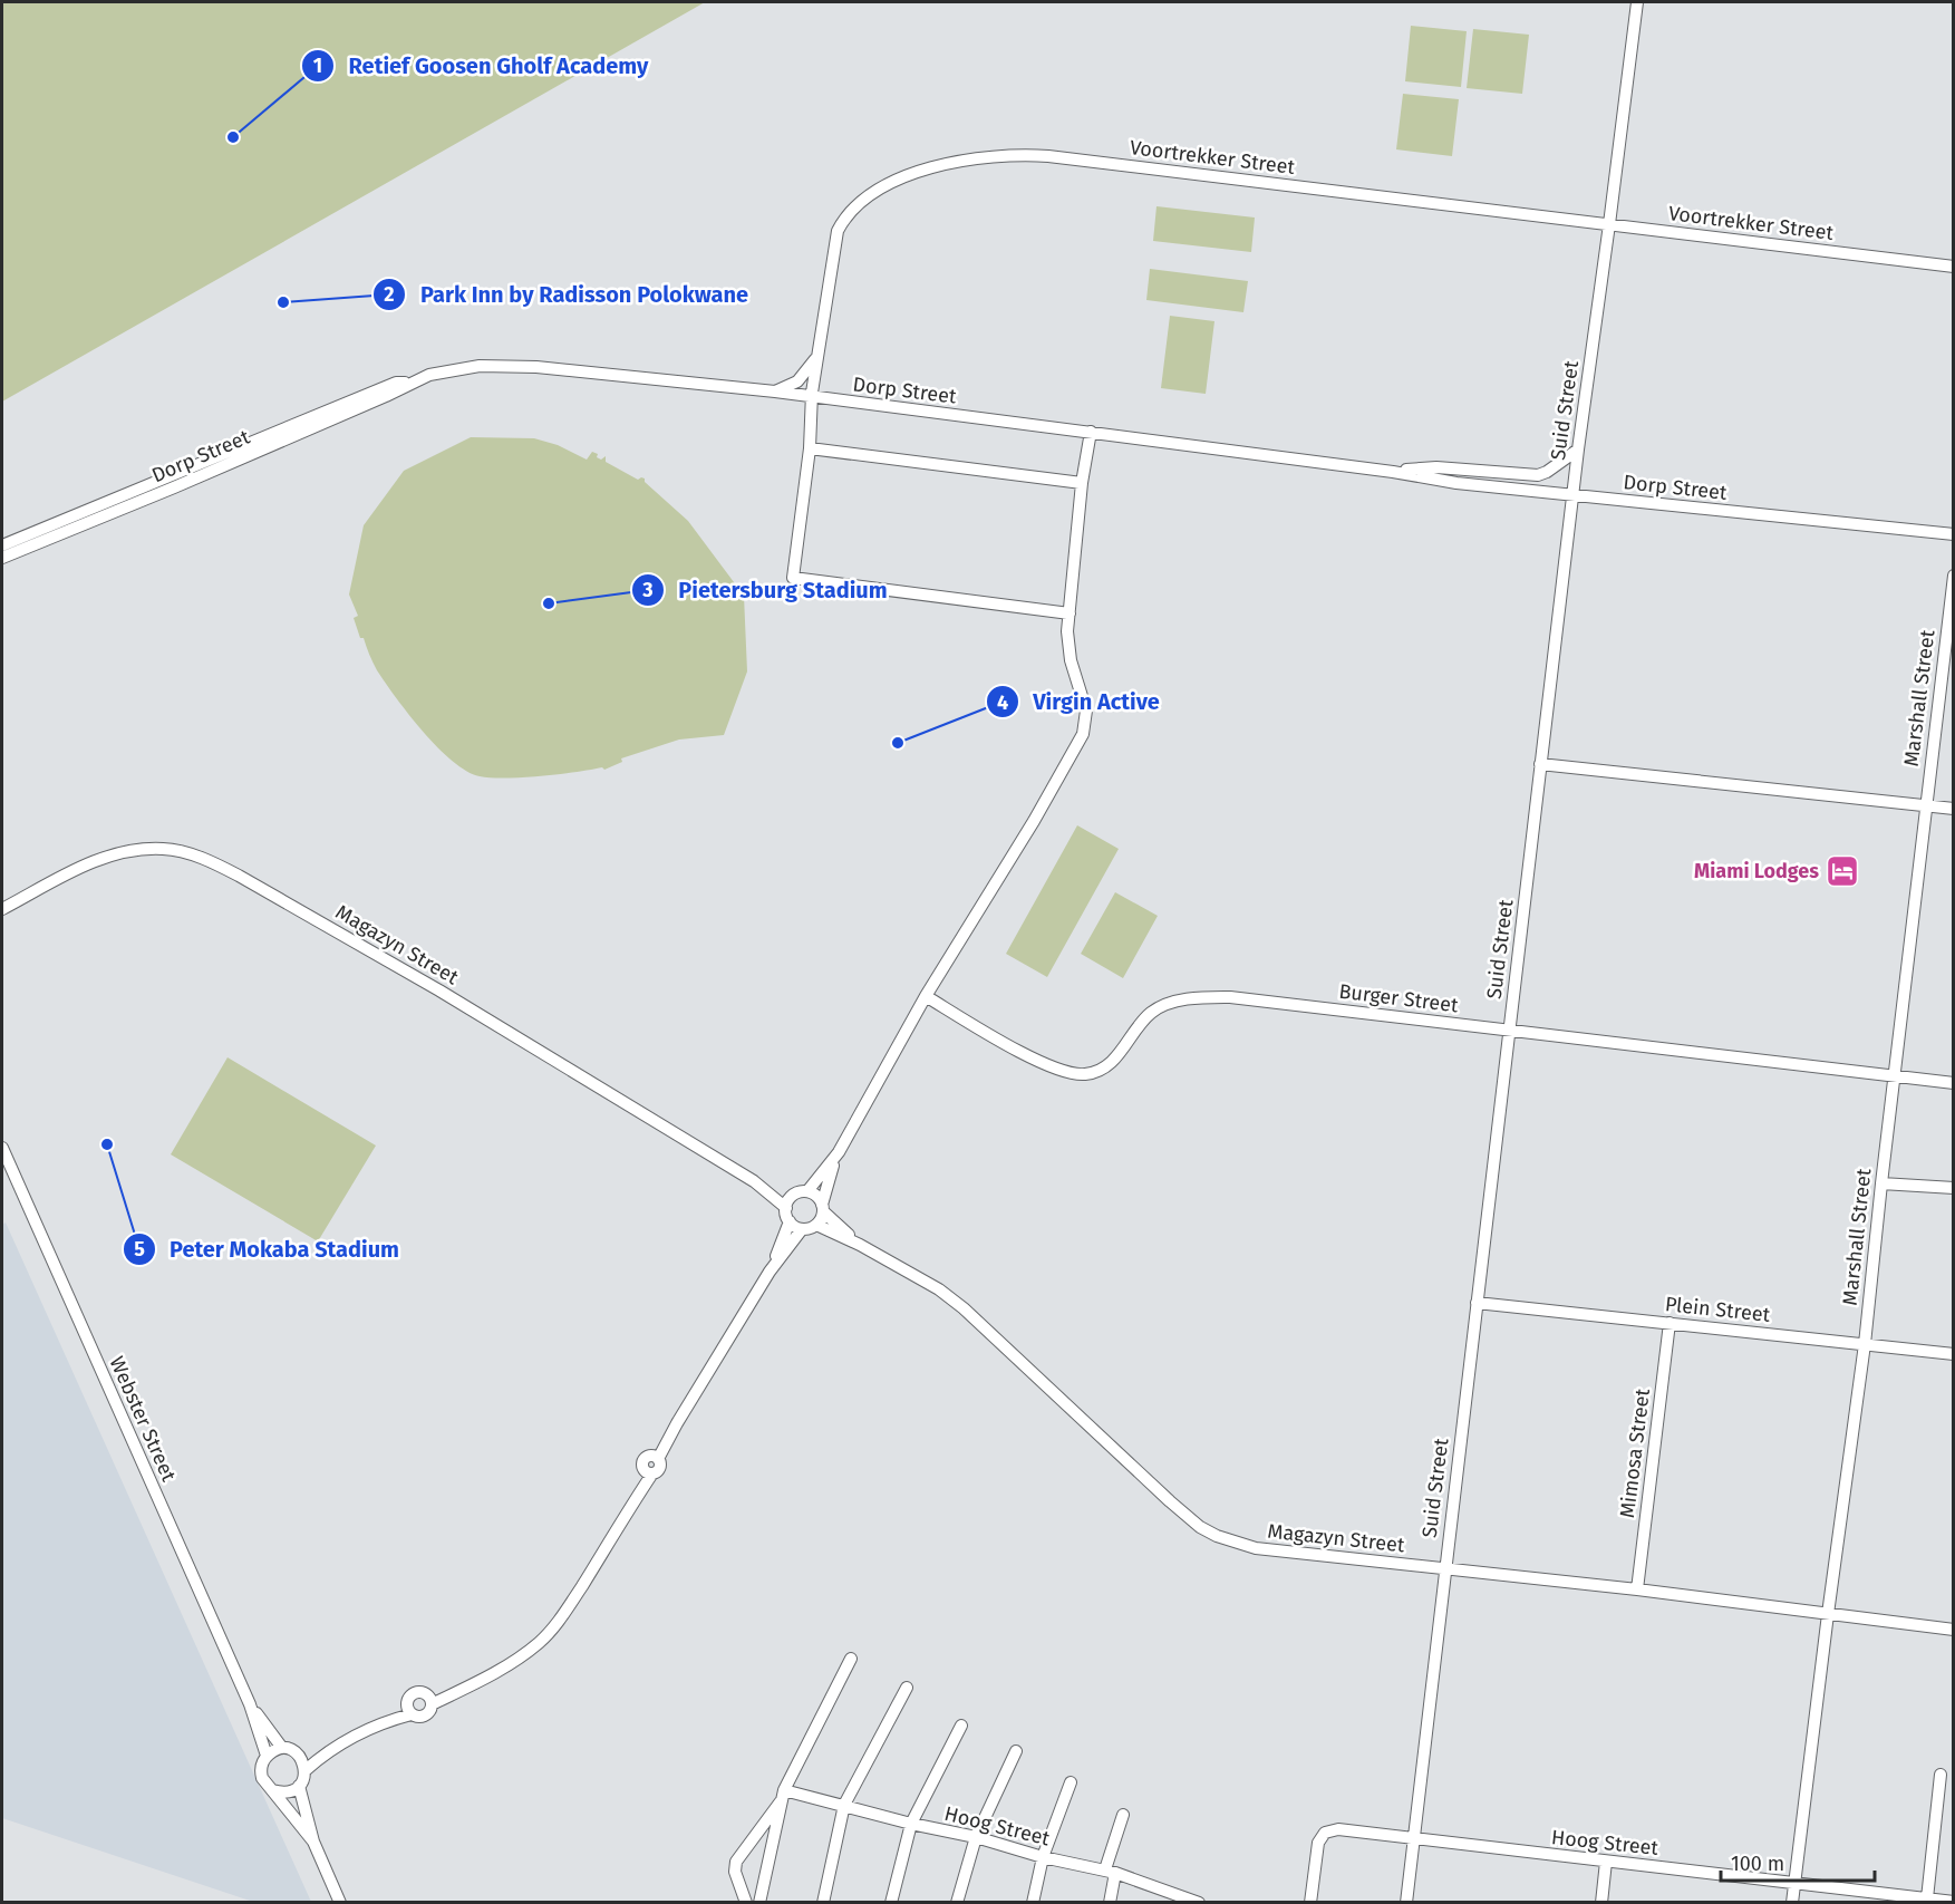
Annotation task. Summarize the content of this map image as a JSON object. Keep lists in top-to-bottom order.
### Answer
{
  "streets": {
    "street": [
      "Voortrekker Street",
      "Dorp Street",
      "Suid Street",
      "Marshall Street",
      "Magazyn Street",
      "Burger Street",
      "Plein Street",
      "Webster Street",
      "Mimosa Street",
      "Hoog Street"
    ]
  },
  "crossings": [
    ["Voortrekker Street", "Dorp Street"],
    ["Voortrekker Street", "Suid Street"],
    ["Dorp Street", "Suid Street"],
    ["Suid Street", "Magazyn Street"],
    ["Suid Street", "Burger Street"],
    ["Suid Street", "Plein Street"],
    ["Suid Street", "Hoog Street"],
    ["Marshall Street", "Magazyn Street"],
    ["Marshall Street", "Burger Street"],
    ["Marshall Street", "Plein Street"],
    ["Marshall Street", "Hoog Street"],
    ["Magazyn Street", "Mimosa Street"],
    ["Plein Street", "Mimosa Street"]
  ],
  "places": {
    "other": [
      "Retief Goosen Gholf Academy",
      "Park Inn by Radisson Polokwane",
      "Pietersburg Stadium",
      "Virgin Active",
      "Peter Mokaba Stadium"
    ],
    "hotel": ["Miami Lodges"]
  },
  "scale_bar": "100 m"
}
